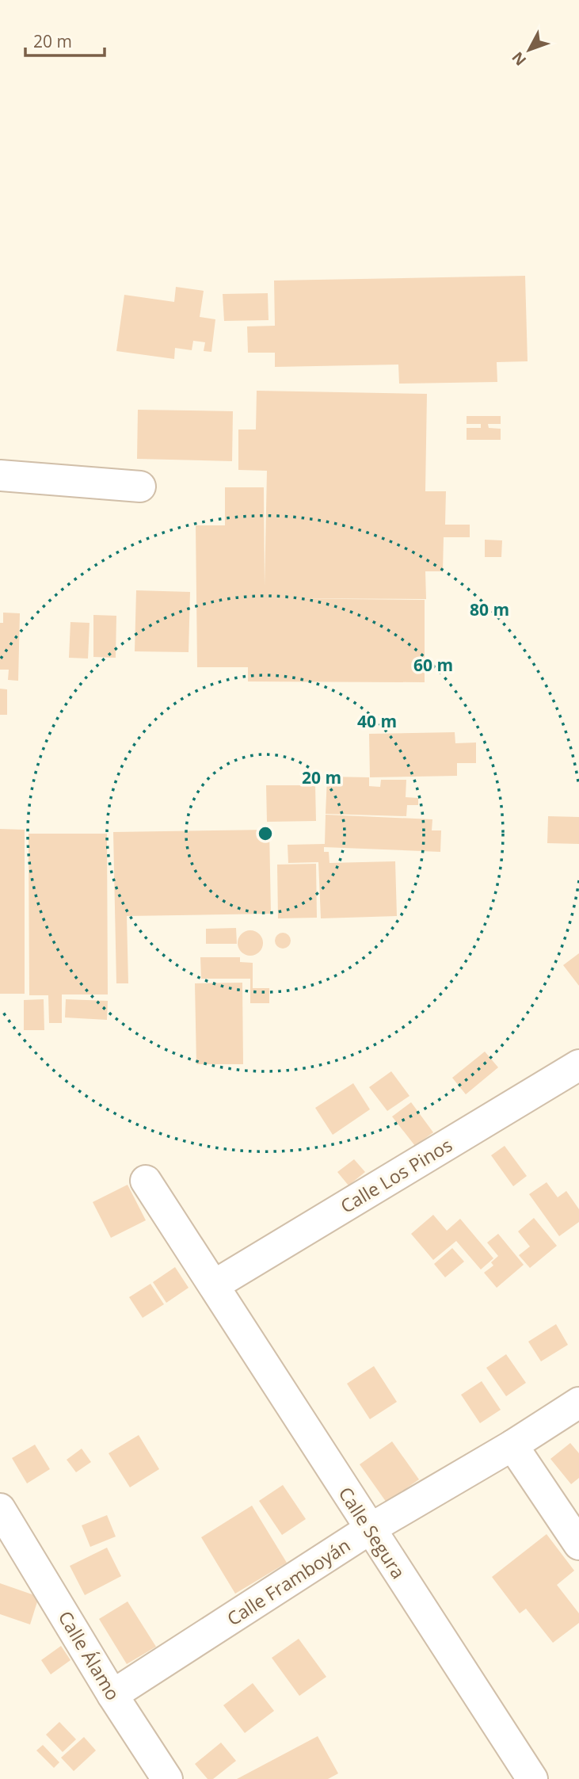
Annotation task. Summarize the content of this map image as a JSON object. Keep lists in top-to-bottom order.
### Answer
{
  "streets": {
    "street": [
      "Calle Los Pinos",
      "Calle Segura",
      "Calle Framboyán",
      "Calle Álamo"
    ]
  },
  "crossings": [
    ["Calle Los Pinos", "Calle Segura"],
    ["Calle Segura", "Calle Framboyán"],
    ["Calle Framboyán", "Calle Álamo"]
  ],
  "scale_bar": "20 m",
  "north": "bottom left",
  "rings": [
    "80 m",
    "60 m",
    "40 m",
    "20 m"
  ]
}
